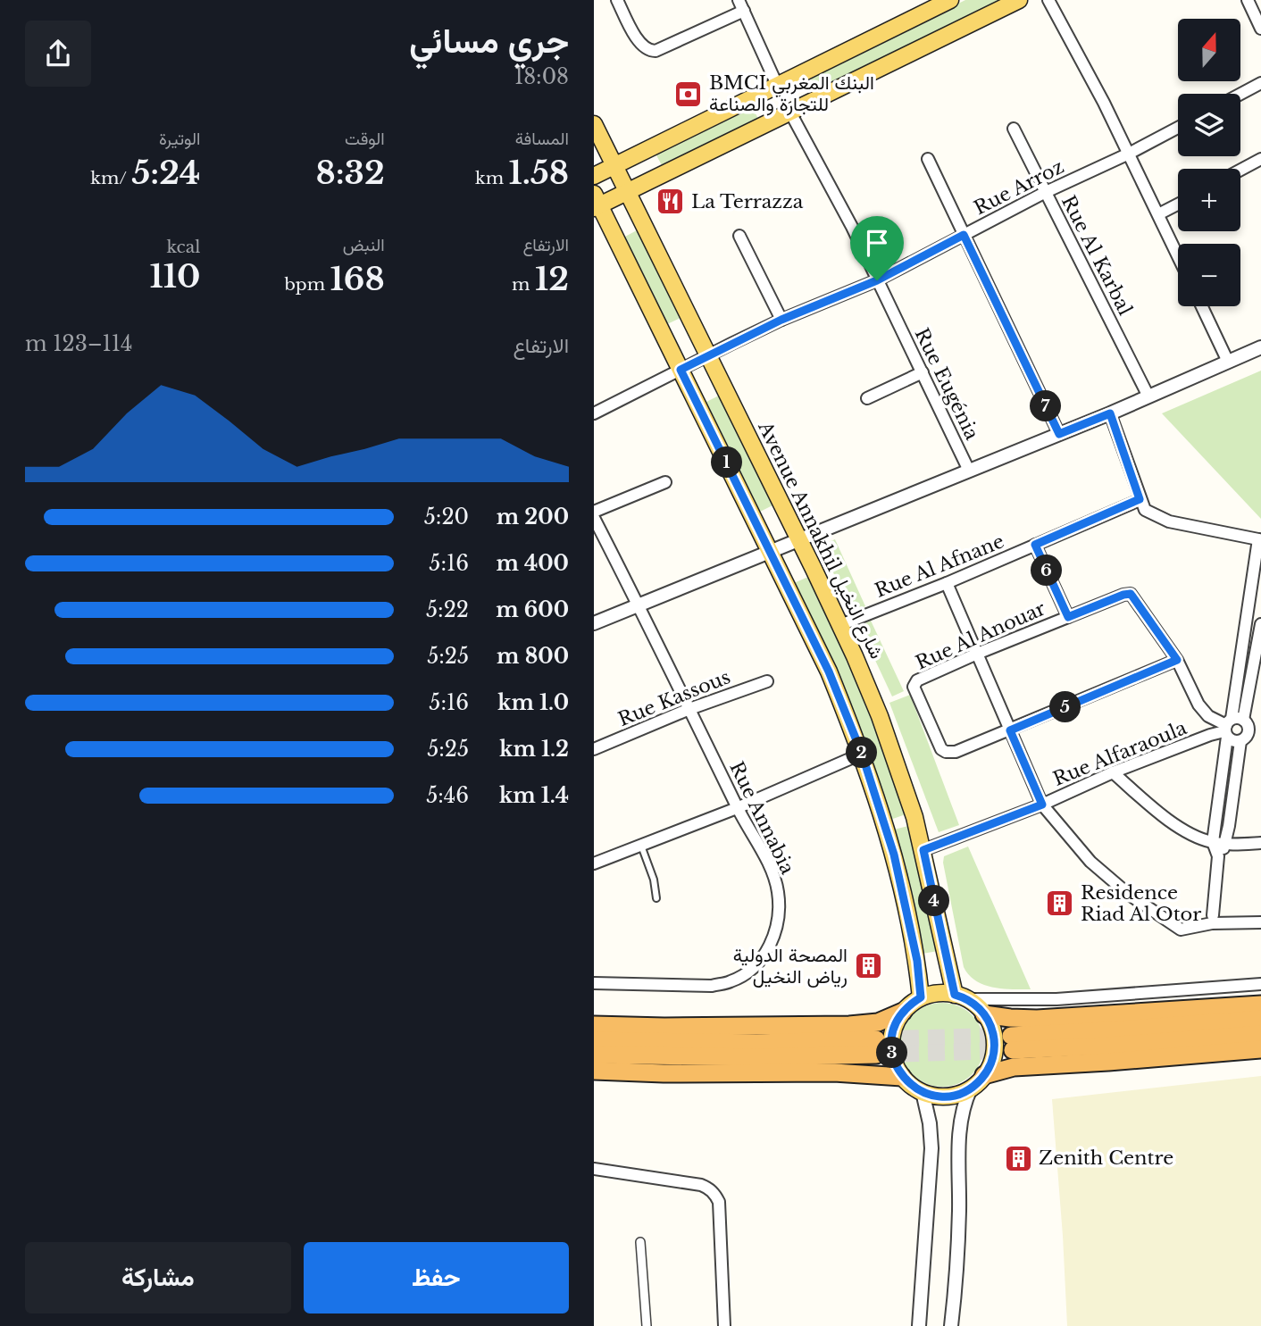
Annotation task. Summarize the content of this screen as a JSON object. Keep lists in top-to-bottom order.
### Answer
{
  "streets": {
    "main road": ["Avenue Annakhil شارع النخيل"],
    "street": [
      "Rue Arroz",
      "Rue Al Karbal",
      "Rue Eugénia",
      "Rue Al Afnane",
      "Rue Al Anouar",
      "Rue Kassous",
      "Rue Alfaraoula",
      "Rue Annabia"
    ]
  },
  "crossings": [
    ["Rue Arroz", "Rue Al Karbal"],
    ["Rue Arroz", "Rue Eugénia"],
    ["Rue Arroz", "Avenue Annakhil شارع النخيل"],
    ["Avenue Annakhil شارع النخيل", "Rue Al Afnane"],
    ["Avenue Annakhil شارع النخيل", "Rue Alfaraoula"],
    ["Rue Al Anouar", "Rue Alfaraoula"],
    ["Rue Kassous", "Rue Annabia"]
  ],
  "places": {
    "bank": ["BMCI البنك المغربي للتجارة والصناعة"],
    "restaurant": ["La Terrazza"],
    "building": ["Residence Riad Al Otor", "المصحة الدولية رياض النخيل", "Zenith Centre"]
  },
  "north": "top",
  "page": {
    "heading": ["جري مسائي", "18:08"],
    "map_buttons": ["+", "−"],
    "stats": [
      ["المسافة", "1.58 km"],
      ["الوقت", "8:32"],
      ["الوتيرة", "5:24 /km"],
      ["الارتفاع", "12 m"],
      ["النبض", "168 bpm"],
      ["kcal", "110"]
    ],
    "chart": ["الارتفاع", "114–123 m"],
    "pins": [
      "7",
      "1",
      "6",
      "5",
      "2",
      "4",
      "3"
    ],
    "list": [
      {
        "name": "200 m",
        "note": "5:20"
      },
      {
        "name": "400 m",
        "note": "5:16"
      },
      {
        "name": "600 m",
        "note": "5:22"
      },
      {
        "name": "800 m",
        "note": "5:25"
      },
      {
        "name": "1.0 km",
        "note": "5:16"
      },
      {
        "name": "1.2 km",
        "note": "5:25"
      },
      {
        "name": "1.4 km",
        "note": "5:46"
      }
    ],
    "buttons": ["حفظ", "مشاركة"]
  }
}
